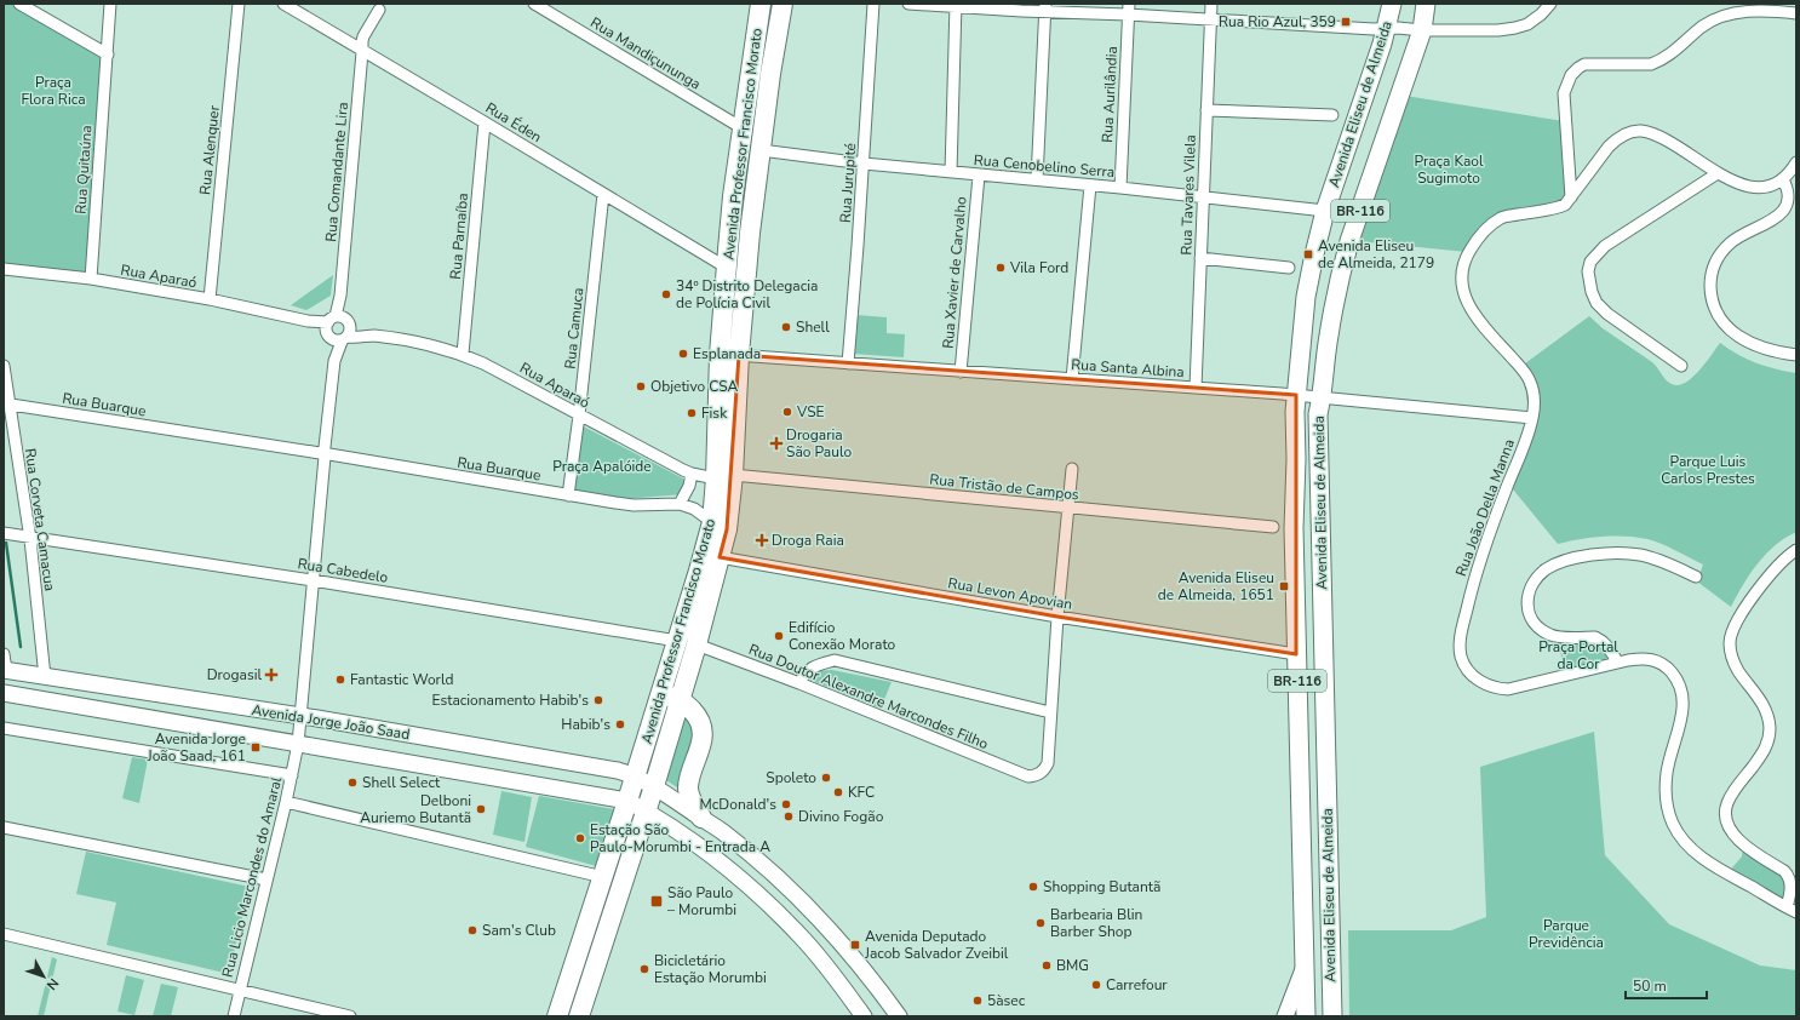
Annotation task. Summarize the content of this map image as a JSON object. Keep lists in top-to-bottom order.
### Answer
{
  "streets": {
    "highway": ["Avenida Professor Francisco Morato"],
    "main road": ["Avenida Eliseu de Almeida", "BR-116", "Avenida Jorge João Saad"],
    "street": [
      "Rua Mandiçununga",
      "Rua Aurilândia",
      "Rua Éden",
      "Rua Alenquer",
      "Rua Cenobelino Serra",
      "Rua Quitaúna",
      "Rua Comandante Lira",
      "Rua Jurupité",
      "Rua Tavares Vilela",
      "Rua Parnaíba",
      "Rua Xavier de Carvalho",
      "Rua Aparaó",
      "Rua Camuca",
      "Rua Santa Albina",
      "Rua Buarque",
      "Rua Tristão de Campos",
      "Rua João Della Manna",
      "Rua Corveta Camacua",
      "Rua Cabedelo",
      "Rua Levon Apovian",
      "Rua Doutor Alexandre Marcondes Filho",
      "Rua Licio Marcondes do Amaral"
    ]
  },
  "crossings": [
    ["Rua Mandiçununga", "Avenida Professor Francisco Morato"],
    ["Rua Aurilândia", "Rua Cenobelino Serra"],
    ["Avenida Eliseu de Almeida", "Rua Cenobelino Serra"],
    ["Avenida Eliseu de Almeida", "Rua Santa Albina"],
    ["Avenida Eliseu de Almeida", "Rua Levon Apovian"],
    ["Rua Éden", "Avenida Professor Francisco Morato"],
    ["Rua Éden", "Rua Comandante Lira"],
    ["Rua Éden", "Rua Parnaíba"],
    ["Rua Éden", "Rua Camuca"],
    ["Avenida Professor Francisco Morato", "Rua Cenobelino Serra"],
    ["Avenida Professor Francisco Morato", "Rua Aparaó"],
    ["Avenida Professor Francisco Morato", "Rua Santa Albina"],
    ["Avenida Professor Francisco Morato", "Rua Buarque"],
    ["Avenida Professor Francisco Morato", "Rua Tristão de Campos"],
    ["Avenida Professor Francisco Morato", "Rua Cabedelo"],
    ["Avenida Professor Francisco Morato", "Rua Levon Apovian"],
    ["Avenida Professor Francisco Morato", "Rua Doutor Alexandre Marcondes Filho"],
    ["Avenida Professor Francisco Morato", "Avenida Jorge João Saad"],
    ["Rua Alenquer", "Rua Aparaó"],
    ["Rua Cenobelino Serra", "Rua Jurupité"],
    ["Rua Cenobelino Serra", "Rua Tavares Vilela"],
    ["Rua Cenobelino Serra", "Rua Xavier de Carvalho"],
    ["Rua Quitaúna", "Rua Aparaó"],
    ["Rua Comandante Lira", "Rua Aparaó"],
    ["Rua Jurupité", "Rua Santa Albina"],
    ["Rua Tavares Vilela", "Rua Santa Albina"],
    ["Rua Parnaíba", "Rua Aparaó"],
    ["Rua Xavier de Carvalho", "Rua Santa Albina"],
    ["Rua Aparaó", "Rua Camuca"],
    ["Rua Aparaó", "Rua Tristão de Campos"],
    ["Rua Camuca", "Rua Buarque"],
    ["Rua Santa Albina", "Rua João Della Manna"],
    ["Rua Buarque", "Rua Corveta Camacua"],
    ["Rua Corveta Camacua", "Rua Cabedelo"],
    ["Rua Corveta Camacua", "Avenida Jorge João Saad"],
    ["Avenida Jorge João Saad", "Rua Licio Marcondes do Amaral"]
  ],
  "parks": [
    "Praça Flora Rica",
    "Praça Kaol Sugimoto",
    "Parque Luis Carlos Prestes",
    "Praça Apalóide",
    "Praça Portal da Cor",
    "Parque Previdência"
  ],
  "places": {
    "transit": [
      "Rua Rio Azul, 359",
      "Avenida Eliseu de Almeida, 2179",
      "Avenida Eliseu de Almeida, 1651",
      "Avenida Jorge João Saad, 161",
      "São Paulo – Morumbi",
      "Avenida Deputado Jacob Salvador Zveibil"
    ],
    "other": [
      "Vila Ford",
      "34º Distrito Delegacia de Polícia Civil",
      "Shell",
      "Esplanada",
      "Objetivo CSA",
      "VSE",
      "Fisk",
      "Edifício Conexão Morato",
      "Fantastic World",
      "Estacionamento Habib's",
      "Habib's",
      "Spoleto",
      "Shell Select",
      "KFC",
      "McDonald's",
      "Delboni Auriemo Butantã",
      "Divino Fogão",
      "Estação São Paulo-Morumbi - Entrada A",
      "Shopping Butantã",
      "Barbearia Blin Barber Shop",
      "Sam's Club",
      "BMG",
      "Bicicletário Estação Morumbi",
      "Carrefour",
      "5àsec"
    ],
    "health": ["Drogaria São Paulo", "Droga Raia", "Drogasil"]
  },
  "scale_bar": "50 m",
  "north": "bottom right"
}
